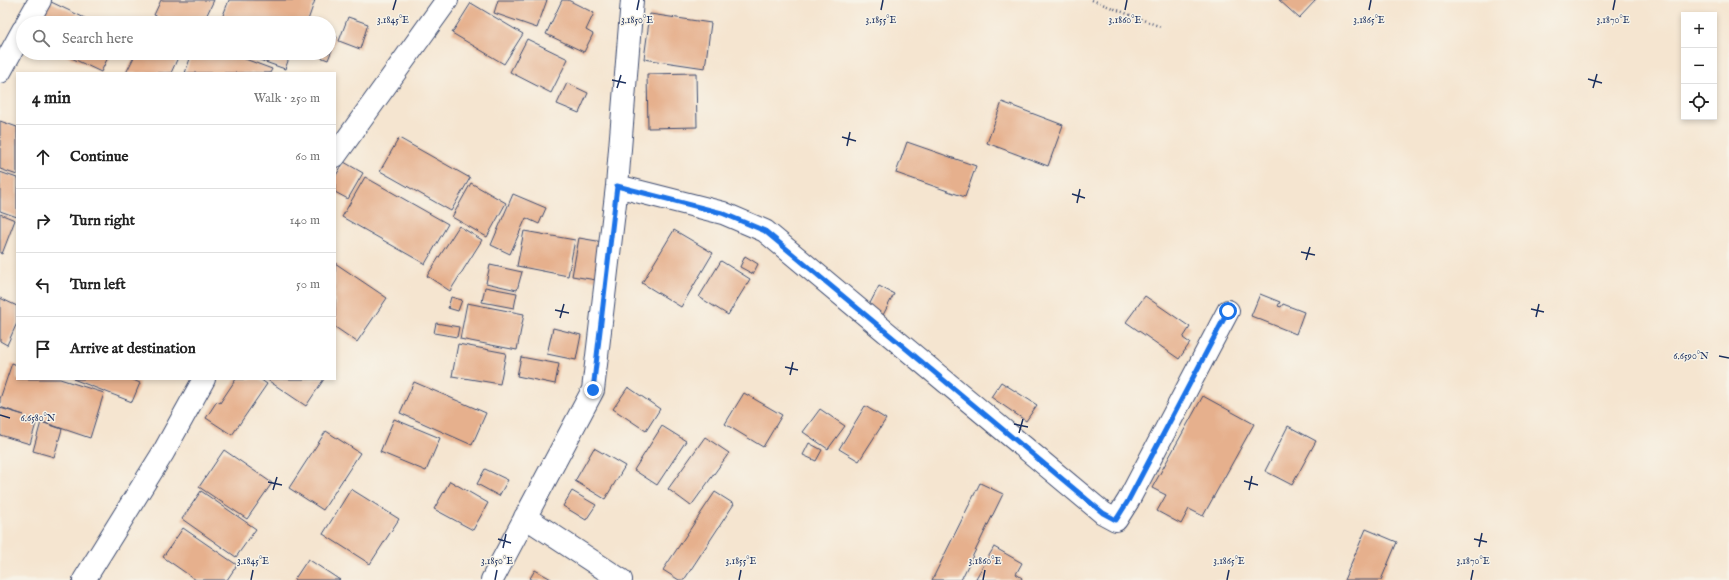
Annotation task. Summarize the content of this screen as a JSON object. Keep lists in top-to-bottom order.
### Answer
{
  "page": {
    "map_buttons": ["+", "−"],
    "search": "Search here",
    "heading": ["4 min", "Walk · 250 m"],
    "list": [
      ["Continue", "60 m"],
      ["Turn right", "140 m"],
      ["Turn left", "50 m"],
      "Arrive at destination"
    ]
  },
  "coordinates": [
    "3.1845°E",
    "3.1850°E",
    "3.1855°E",
    "3.1860°E",
    "3.1865°E",
    "3.1870°E",
    "6.6590°N",
    "6.6580°N"
  ]
}
